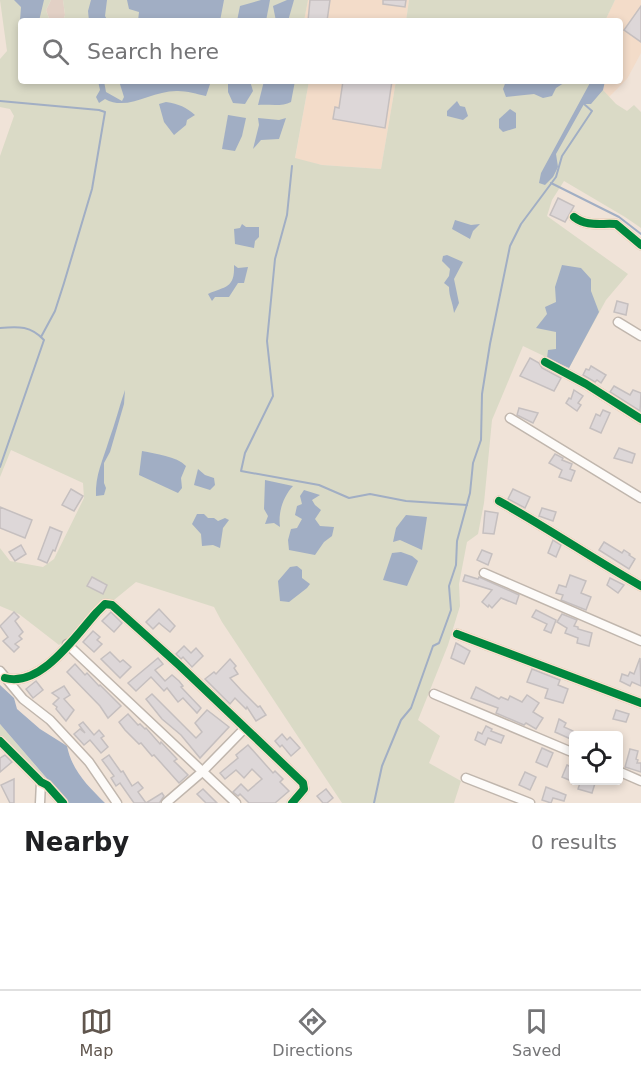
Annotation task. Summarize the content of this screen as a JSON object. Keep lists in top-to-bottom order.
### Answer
{
  "page": {
    "search": "Search here",
    "heading": ["Nearby", "0 results"],
    "nav": ["Map", "Directions", "Saved"]
  }
}
